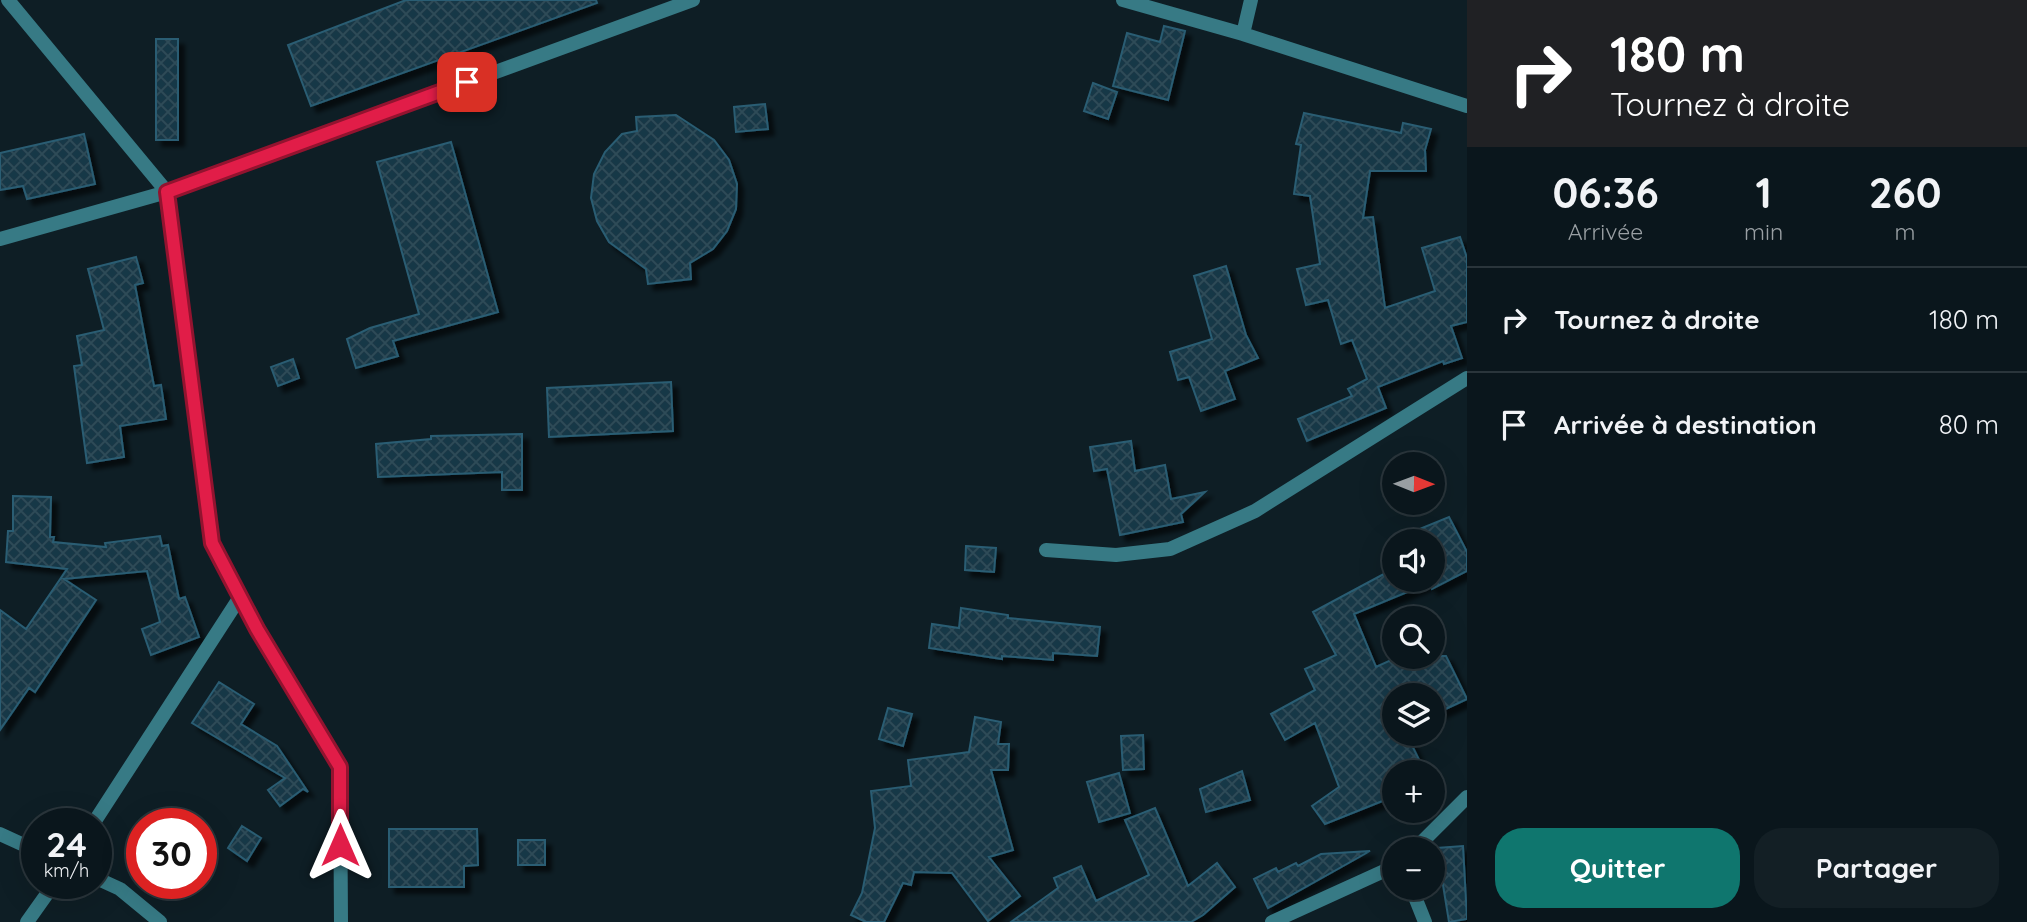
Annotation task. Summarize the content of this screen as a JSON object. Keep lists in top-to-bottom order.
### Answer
{
  "north": "right",
  "page": {
    "turn": ["180 m", "Tournez à droite"],
    "eta": [
      "06:36",
      "Arrivée",
      "1",
      "min",
      "260",
      "m"
    ],
    "list": [
      {
        "name": "Tournez à droite",
        "value": "180 m"
      },
      {
        "name": "Arrivée à destination",
        "value": "80 m"
      }
    ],
    "map_buttons": ["+", "−"],
    "speed": "24 km/h",
    "limit": "30",
    "buttons": ["Quitter", "Partager"]
  }
}
